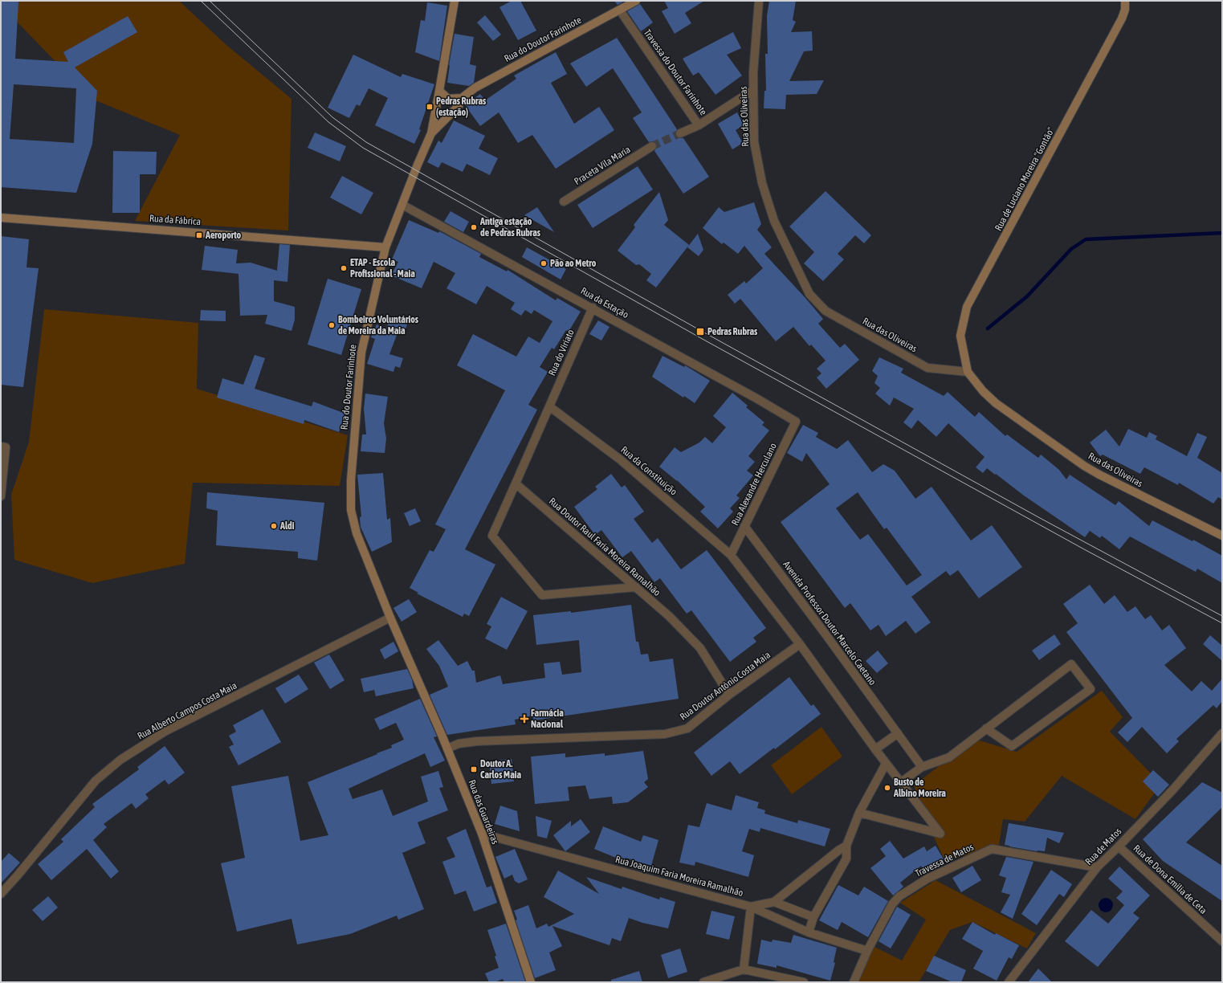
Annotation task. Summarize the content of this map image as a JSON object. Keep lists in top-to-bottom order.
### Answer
{
  "streets": {
    "main road": [
      "Rua do Doutor Farinhote",
      "Rua das Oliveiras",
      "Rua de Luciano Moreira \"Gontão\"",
      "Rua da Fábrica",
      "Rua das Guardeiras"
    ],
    "street": [
      "Travessa do Doutor Farinhote",
      "Praceta Vila Maria",
      "Rua da Estação",
      "Rua do Viriato",
      "Rua da Constituição",
      "Rua Alexandre Herculano",
      "Rua Doutor Raul Faria Moreira Ramalhão",
      "Avenida Professor Doutor Marcelo Caetano",
      "Rua Doutor António Costa Maia",
      "Rua Alberto Campos Costa Maia",
      "Rua de Matos",
      "Travessa de Matos",
      "Rua Joaquim Faria Moreira Ramalhão",
      "Rua de Dona Emília de Ceta"
    ]
  },
  "crossings": [
    ["Rua do Doutor Farinhote", "Travessa do Doutor Farinhote"],
    ["Rua do Doutor Farinhote", "Rua da Fábrica"],
    ["Rua do Doutor Farinhote", "Rua da Estação"],
    ["Rua do Doutor Farinhote", "Rua Alberto Campos Costa Maia"],
    ["Rua do Doutor Farinhote", "Rua das Guardeiras"],
    ["Travessa do Doutor Farinhote", "Rua das Oliveiras"],
    ["Rua das Oliveiras", "Rua de Luciano Moreira \"Gontão\""],
    ["Rua da Estação", "Rua do Viriato"],
    ["Rua da Estação", "Rua Alexandre Herculano"],
    ["Rua do Viriato", "Rua da Constituição"],
    ["Rua da Constituição", "Rua Alexandre Herculano"],
    ["Rua Alexandre Herculano", "Avenida Professor Doutor Marcelo Caetano"],
    ["Rua Doutor Raul Faria Moreira Ramalhão", "Rua Doutor António Costa Maia"],
    ["Rua Doutor António Costa Maia", "Rua das Guardeiras"],
    ["Rua Alberto Campos Costa Maia", "Rua das Guardeiras"],
    ["Rua das Guardeiras", "Rua Joaquim Faria Moreira Ramalhão"],
    ["Rua de Matos", "Travessa de Matos"],
    ["Rua de Matos", "Rua de Dona Emília de Ceta"],
    ["Travessa de Matos", "Rua Joaquim Faria Moreira Ramalhão"]
  ],
  "places": {
    "transit": [
      "Pedras Rubras (estação)",
      "Aeroporto",
      "Pedras Rubras",
      "Doutor A. Carlos Maia"
    ],
    "other": [
      "Antiga estação de Pedras Rubras",
      "Pão ao Metro",
      "ETAP - Escola Profissional - Maia",
      "Bombeiros Voluntários de Moreira da Maia",
      "Aldi",
      "Busto de Albino Moreira"
    ],
    "health": ["Farmácia Nacional"]
  }
}
